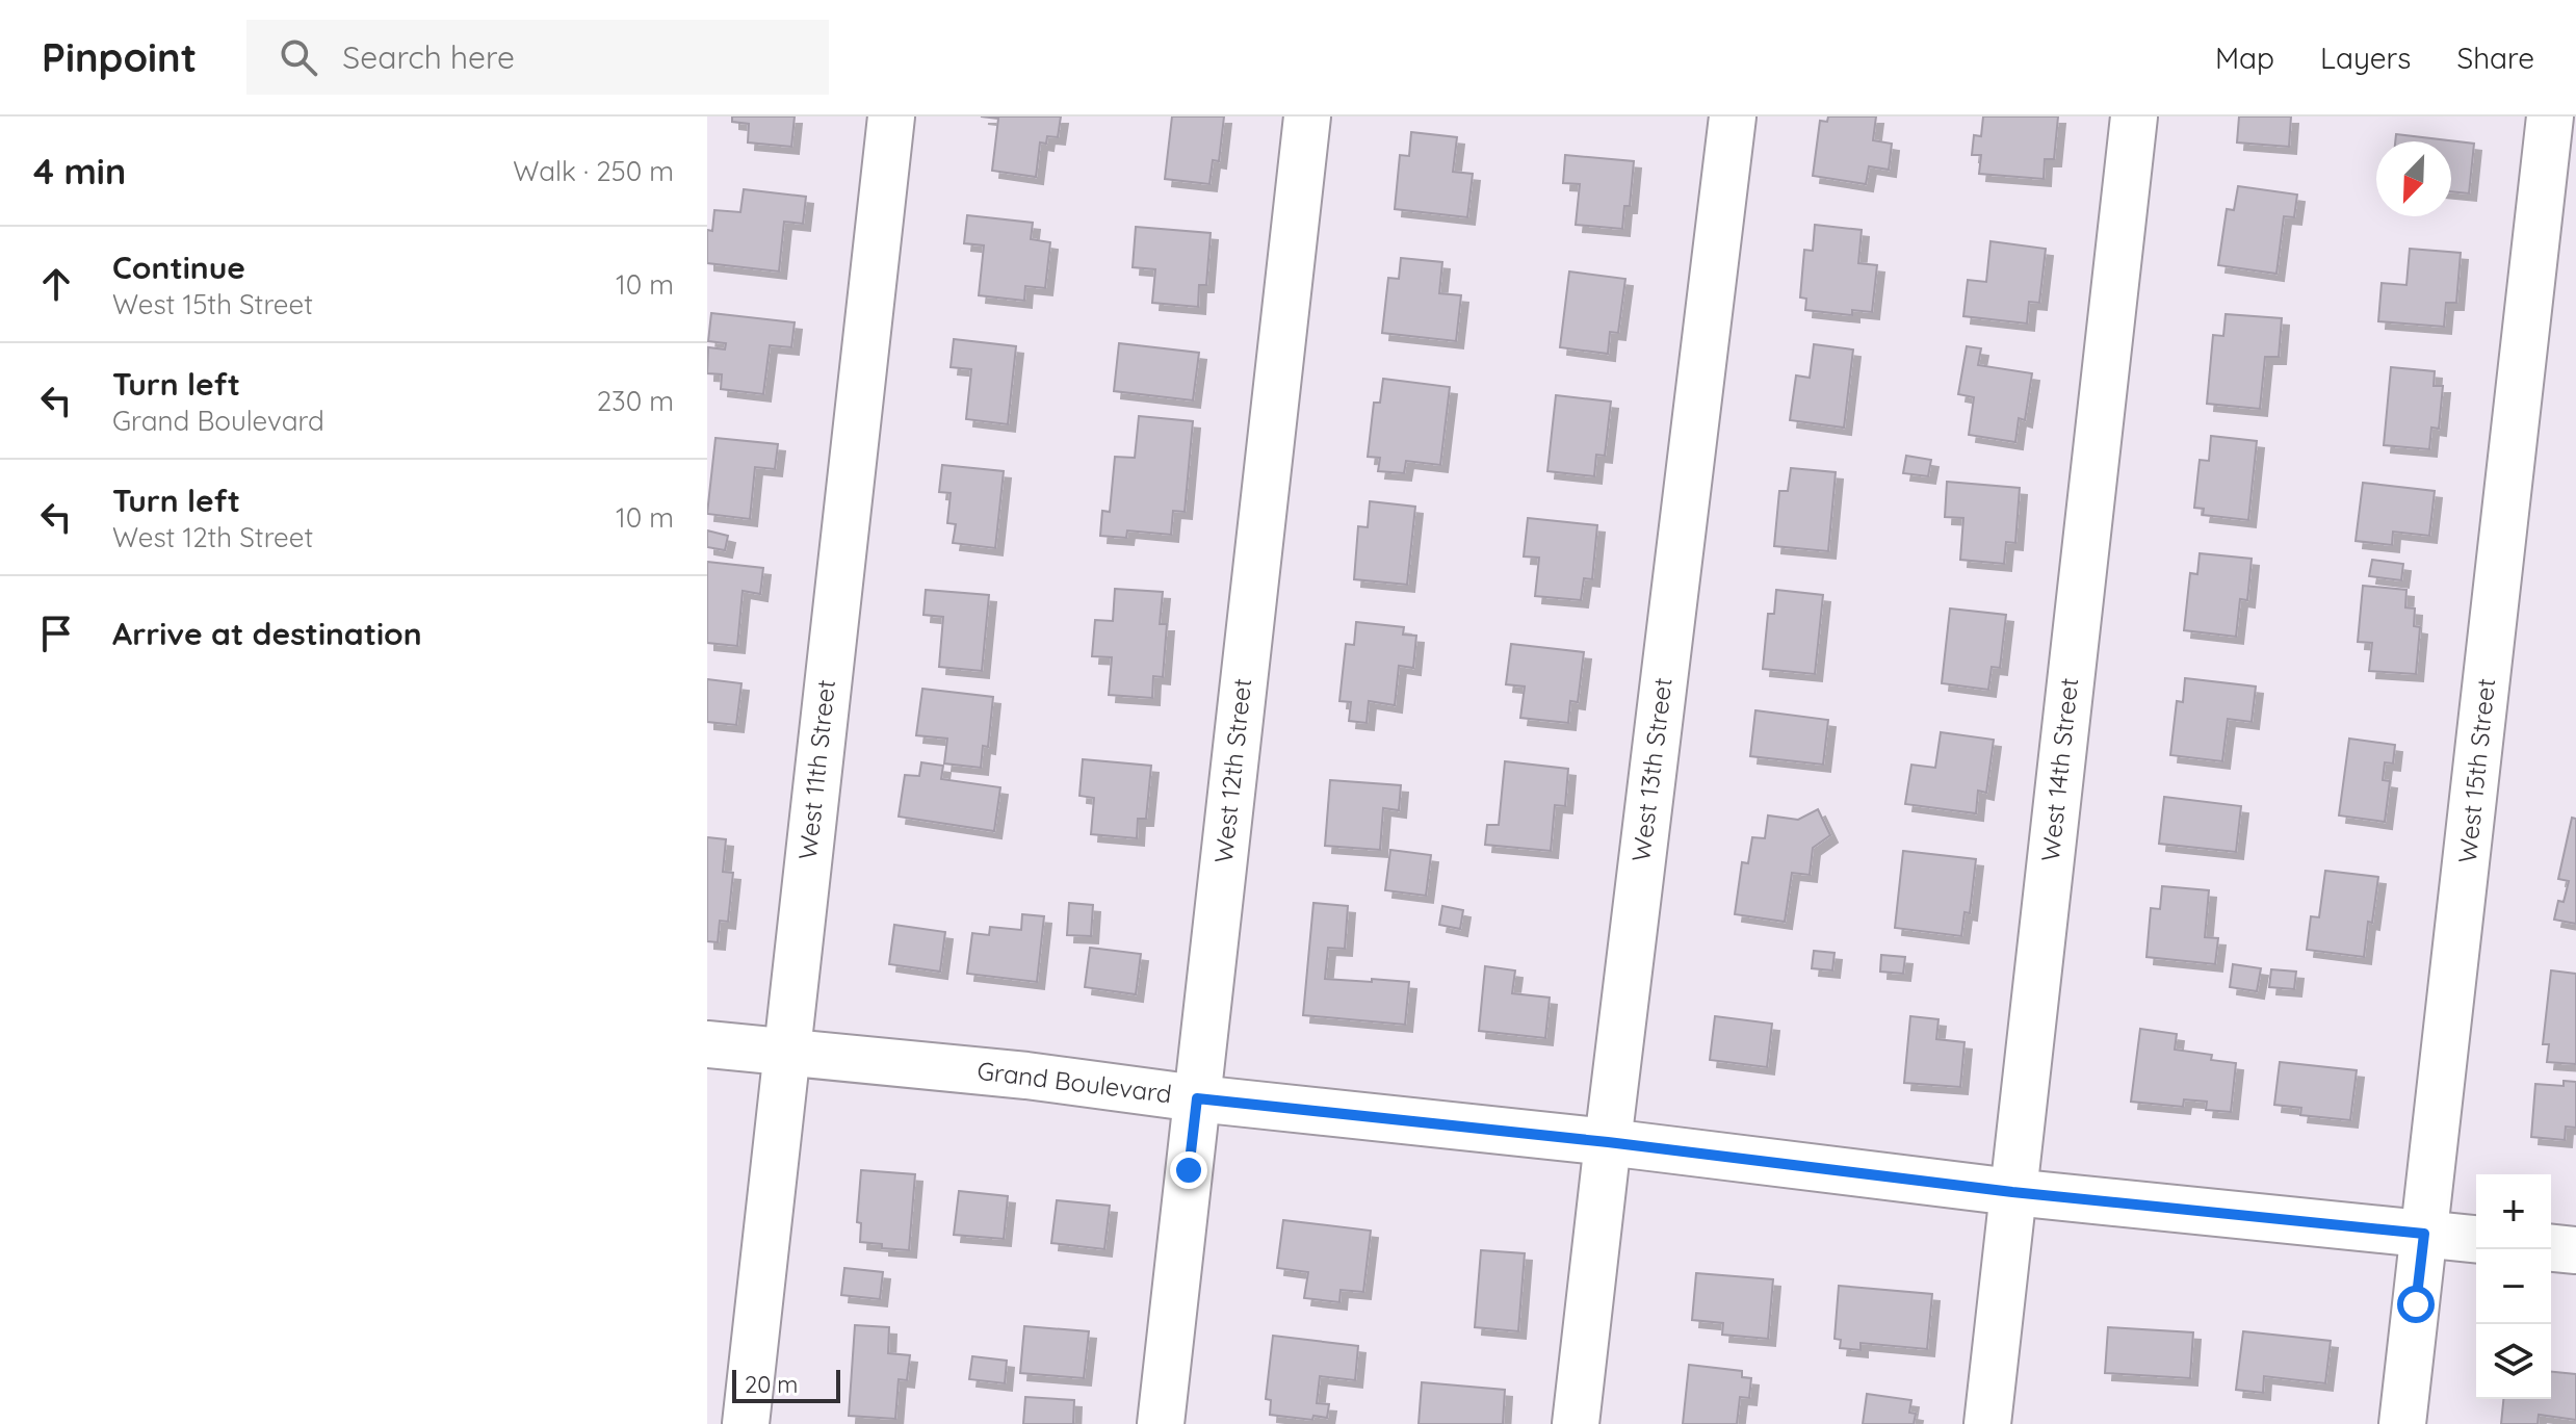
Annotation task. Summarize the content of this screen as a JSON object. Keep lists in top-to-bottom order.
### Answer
{
  "streets": {
    "street": [
      "West 11th Street",
      "West 13th Street",
      "West 14th Street",
      "West 12th Street",
      "West 15th Street",
      "Grand Boulevard"
    ]
  },
  "crossings": [
    ["West 11th Street", "Grand Boulevard"],
    ["West 13th Street", "Grand Boulevard"],
    ["West 14th Street", "Grand Boulevard"],
    ["West 12th Street", "Grand Boulevard"],
    ["West 15th Street", "Grand Boulevard"]
  ],
  "scale_bar": "20 m",
  "north": "bottom left",
  "page": {
    "header": "Pinpoint",
    "search": "Search here",
    "nav": ["Map", "Layers", "Share"],
    "heading": ["4 min", "Walk · 250 m"],
    "list": [
      ["Continue", "West 15th Street", "10 m"],
      ["Turn left", "Grand Boulevard", "230 m"],
      ["Turn left", "West 12th Street", "10 m"],
      "Arrive at destination"
    ],
    "map_buttons": ["+", "−"],
    "scale": "20 m"
  }
}
